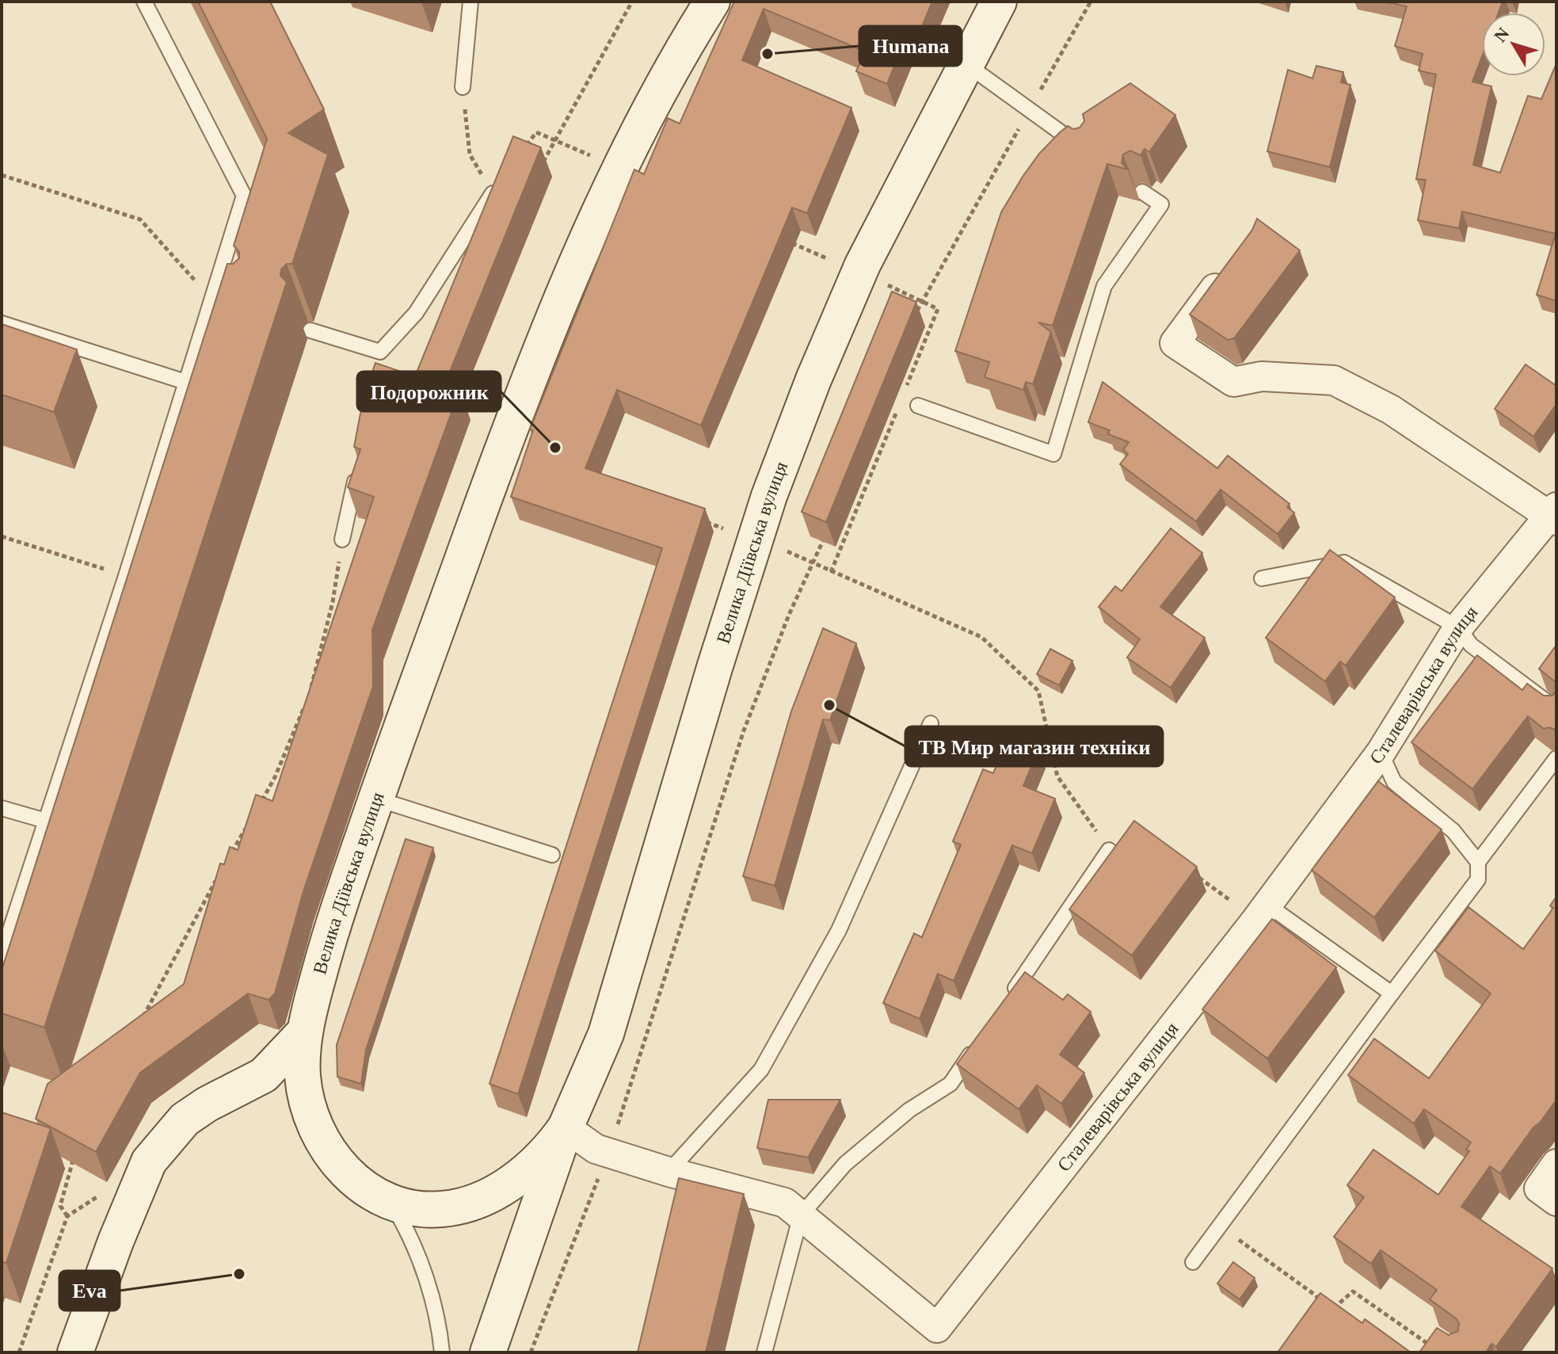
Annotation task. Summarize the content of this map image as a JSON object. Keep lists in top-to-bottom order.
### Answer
{
  "streets": {
    "main road": ["Велика Діївська вулиця"],
    "street": ["Сталеварівська вулиця"]
  },
  "crossings": [
    ["Велика Діївська вулиця", "Сталеварівська вулиця"]
  ],
  "places": [
    "Humana",
    "Подорожник",
    "ТВ Мир магазин техніки",
    "Eva"
  ],
  "north": "top left"
}
